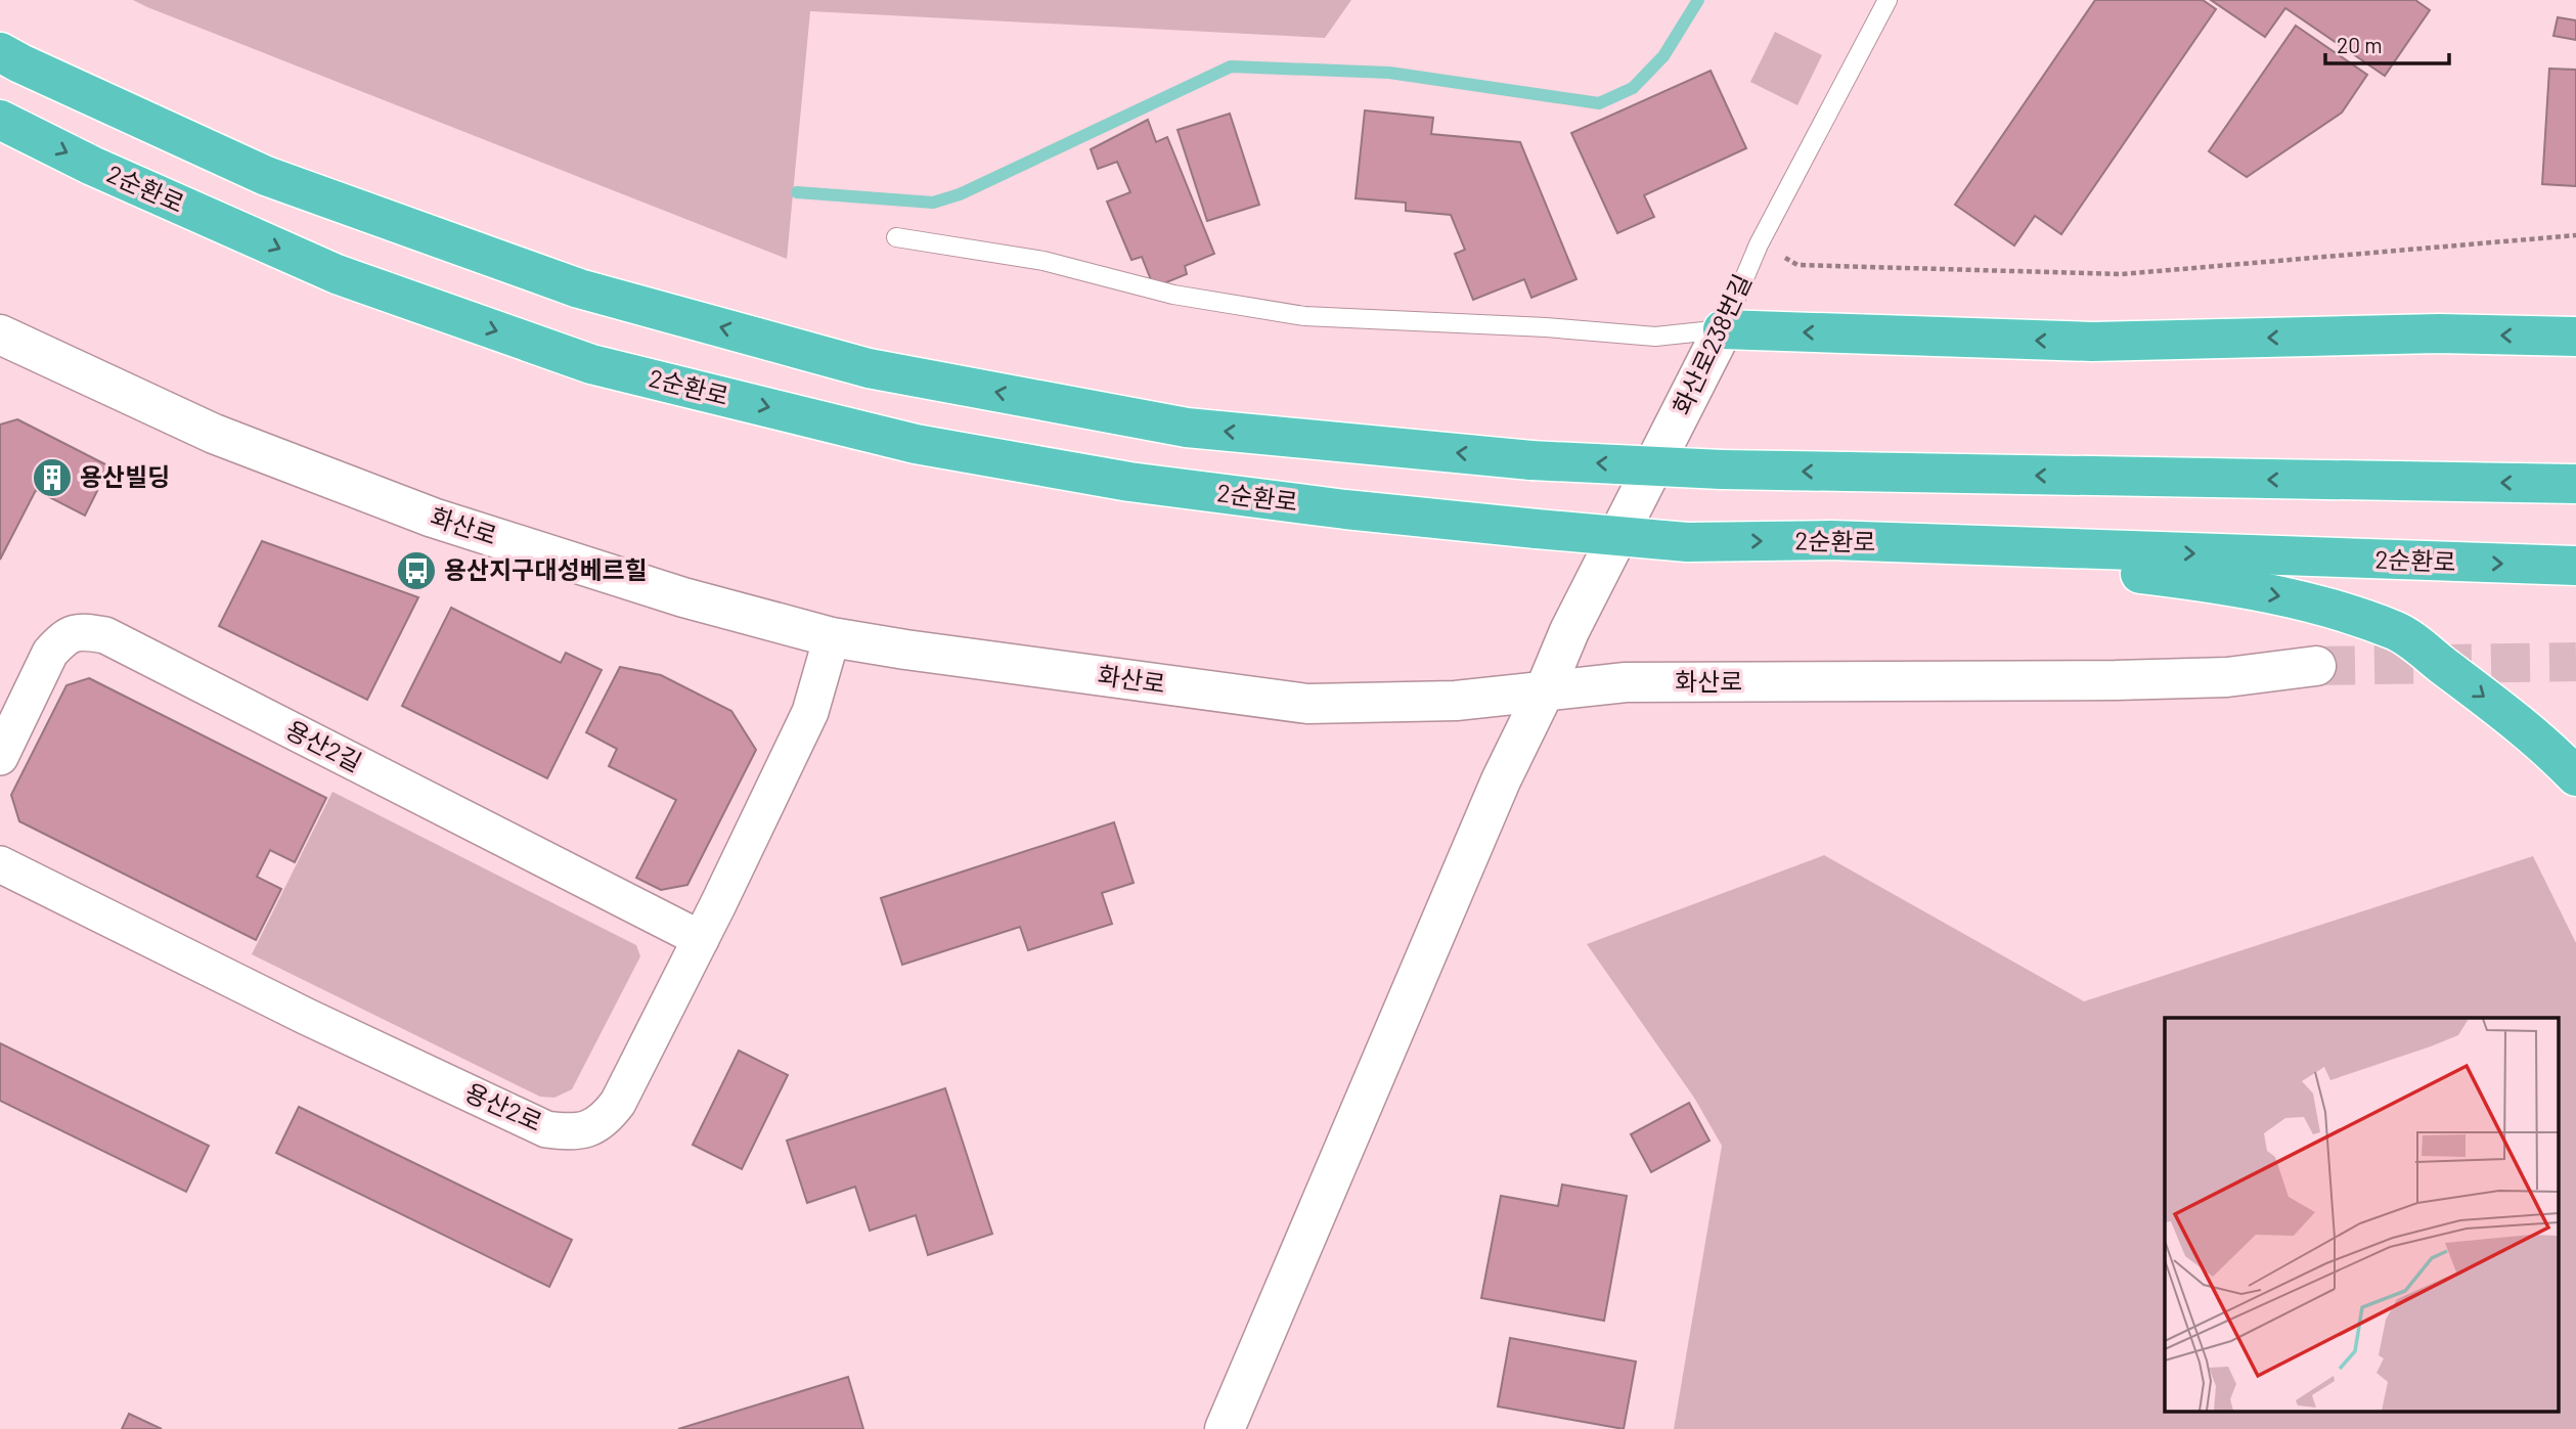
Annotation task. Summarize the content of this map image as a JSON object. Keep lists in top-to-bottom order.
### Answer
{
  "streets": {
    "highway": ["2순환로"],
    "main road": ["화산로238번길", "화산로"],
    "street": ["용산2길", "용산2로"]
  },
  "crossings": [
    ["화산로238번길", "화산로"],
    ["화산로", "용산2로"],
    ["용산2길", "용산2로"]
  ],
  "places": {
    "building": ["용산빌딩"],
    "bus stop": ["용산지구대성베르힐"]
  },
  "scale_bar": "20 m"
}
